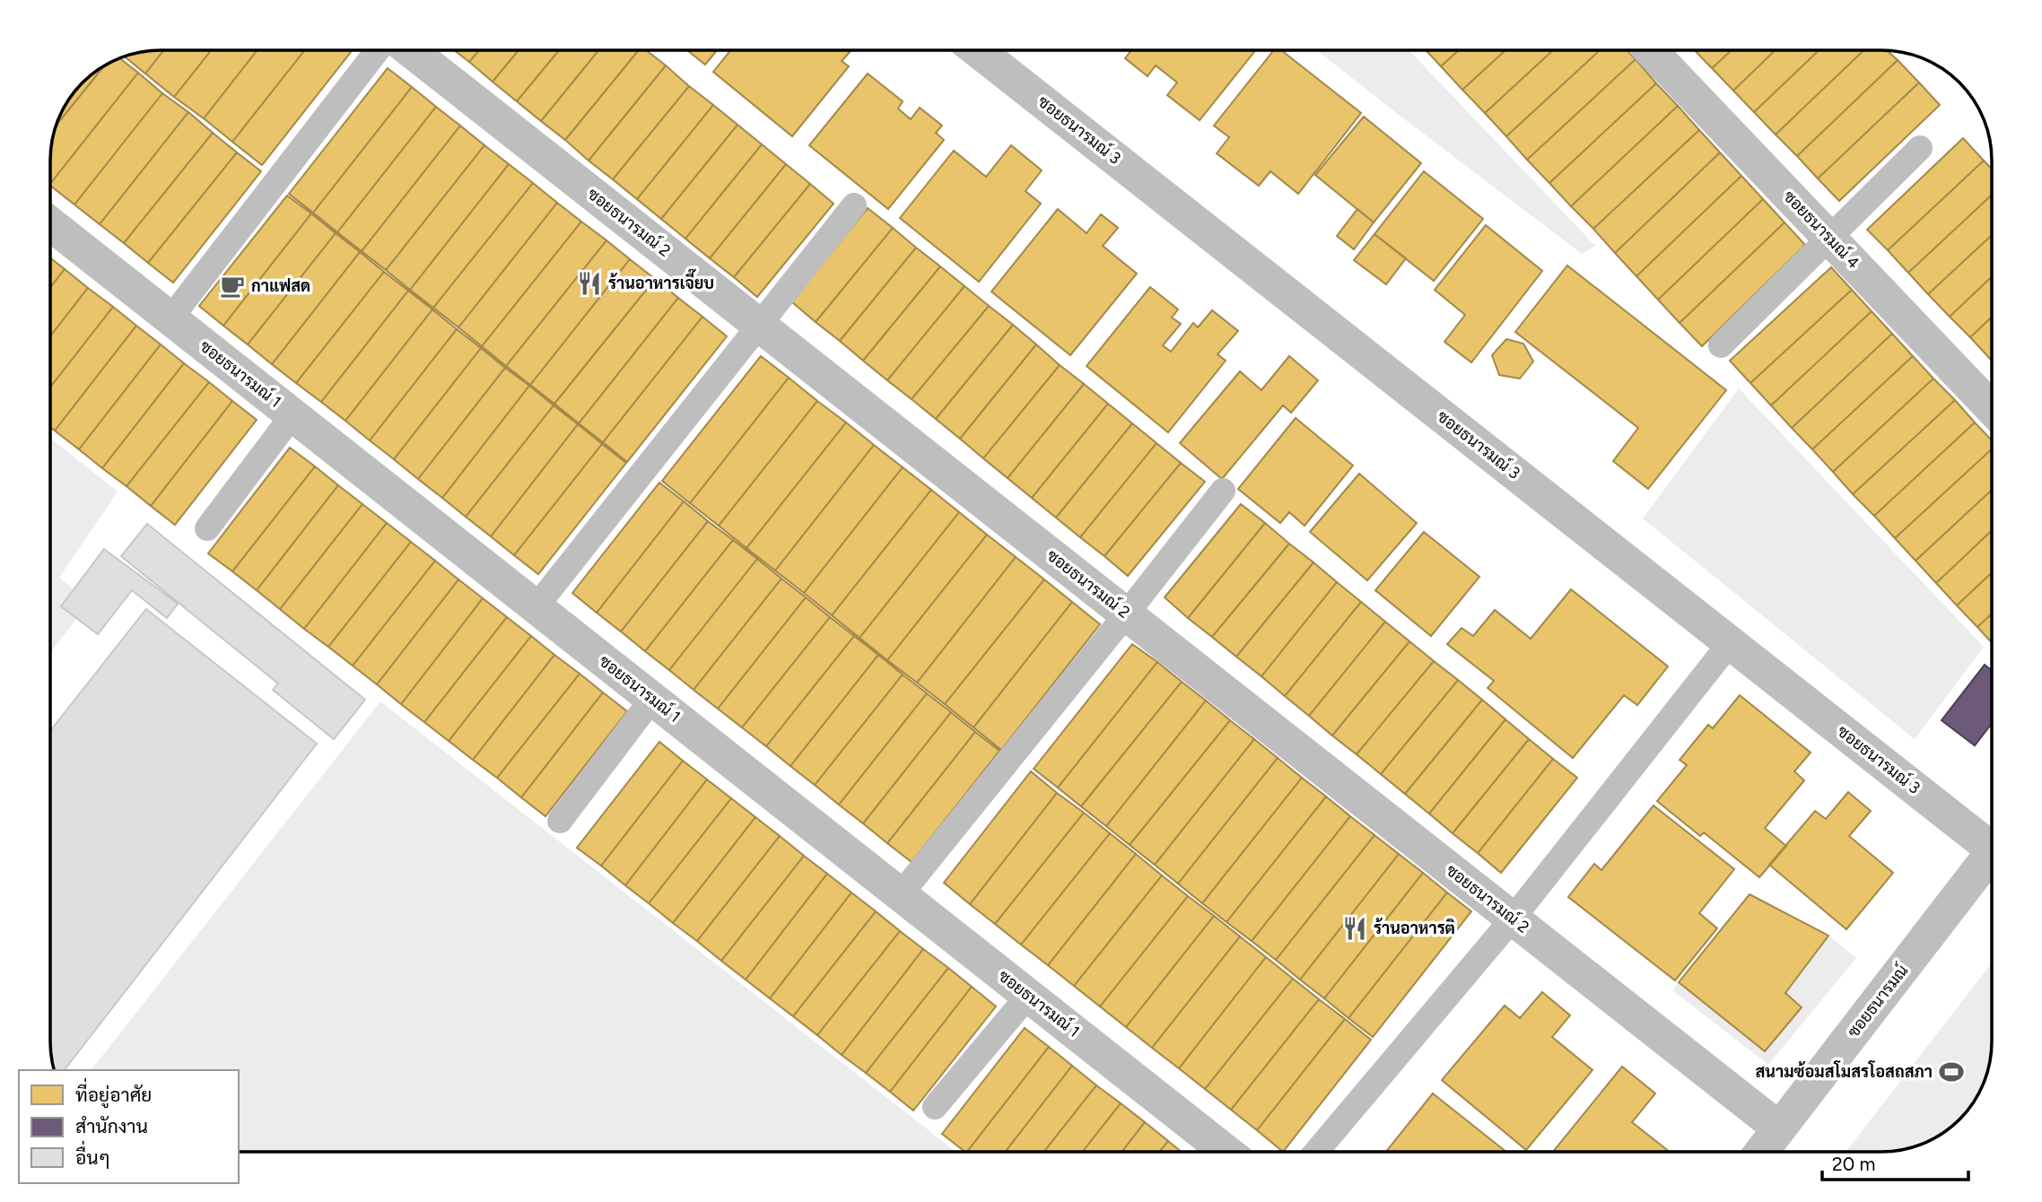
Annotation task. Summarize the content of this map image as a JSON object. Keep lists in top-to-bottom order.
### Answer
{
  "streets": {
    "street": [
      "ซอยธนารมณ์ 3",
      "ซอยธนารมณ์ 2",
      "ซอยธนารมณ์ 4",
      "ซอยธนารมณ์ 1",
      "ซอยธนารมณ์"
    ]
  },
  "crossings": [
    ["ซอยธนารมณ์ 2", "ซอยธนารมณ์"]
  ],
  "places": {
    "restaurant": ["ร้านอาหารเจี๊ยบ", "ร้านอาหารติ"],
    "cafe": ["กาแฟสด"],
    "sports": ["สนามซ้อมสโมสรโอสถสภา"]
  },
  "legend": ["ที่อยู่อาศัย", "สำนักงาน", "อื่นๆ"],
  "scale_bar": "20 m"
}
